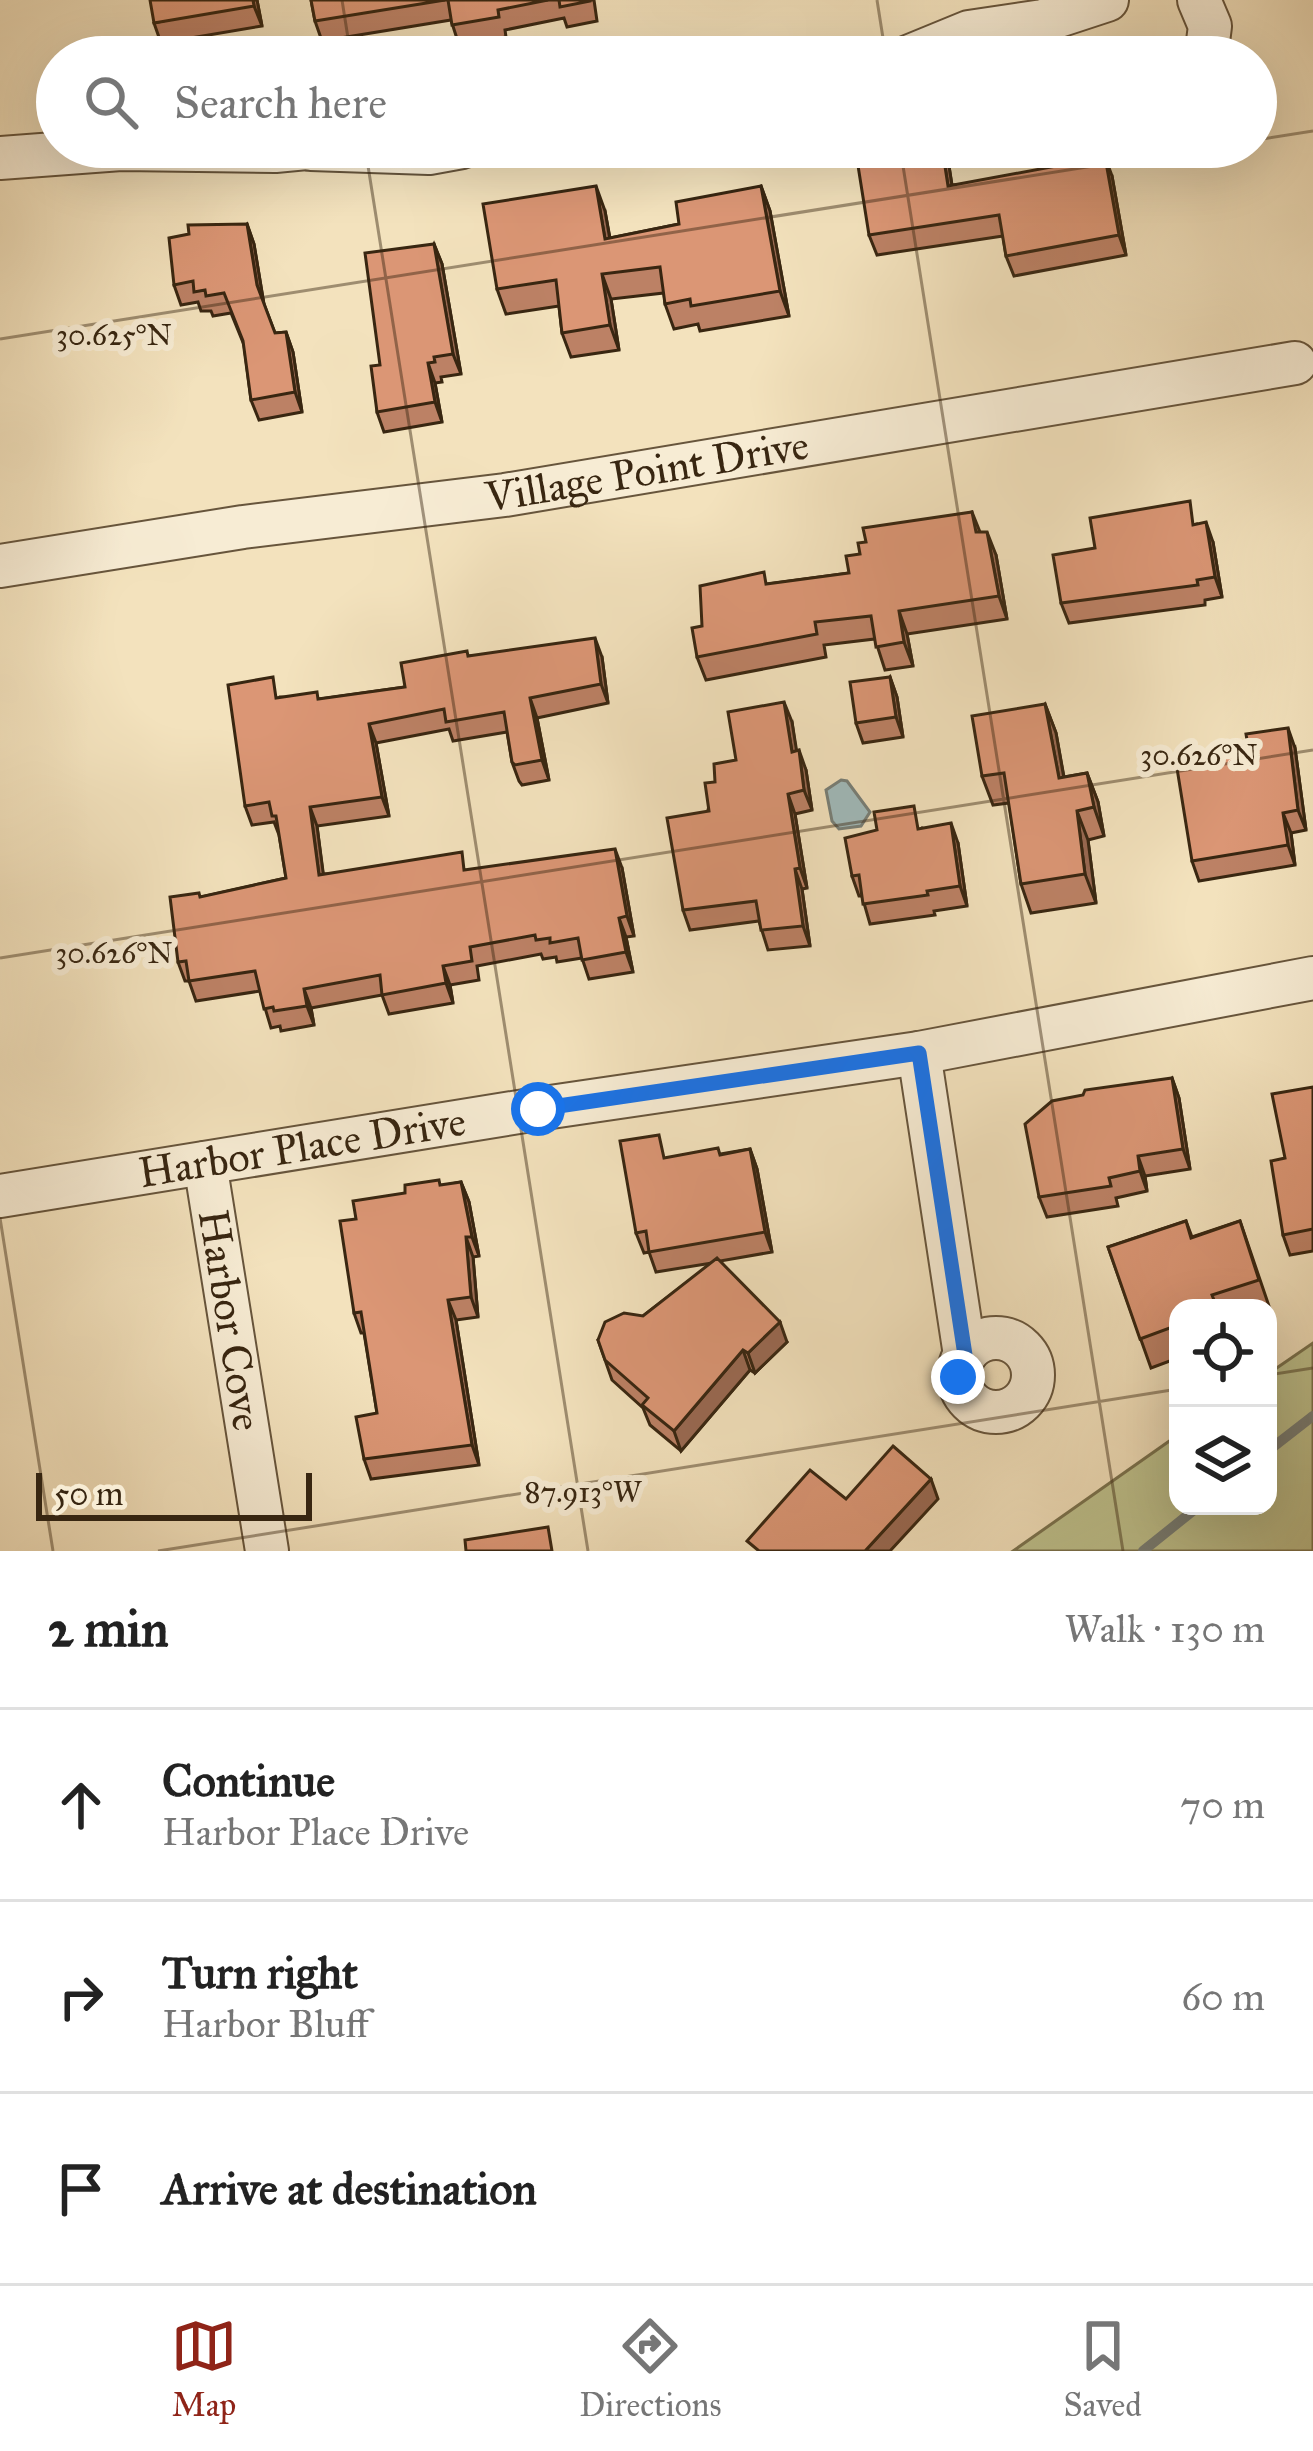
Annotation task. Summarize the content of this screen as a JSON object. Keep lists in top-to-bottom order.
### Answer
{
  "streets": {
    "street": ["Village Point Drive", "Harbor Place Drive", "Harbor Cove"]
  },
  "crossings": [
    ["Harbor Place Drive", "Harbor Cove"]
  ],
  "scale_bar": "50 m",
  "page": {
    "search": "Search here",
    "scale": "50 m",
    "heading": ["2 min", "Walk · 130 m"],
    "list": [
      ["Continue", "Harbor Place Drive", "70 m"],
      ["Turn right", "Harbor Bluff", "60 m"],
      "Arrive at destination"
    ],
    "nav": ["Map", "Directions", "Saved"]
  },
  "coordinates": ["30.625°N", "30.626°N", "87.913°W"]
}
